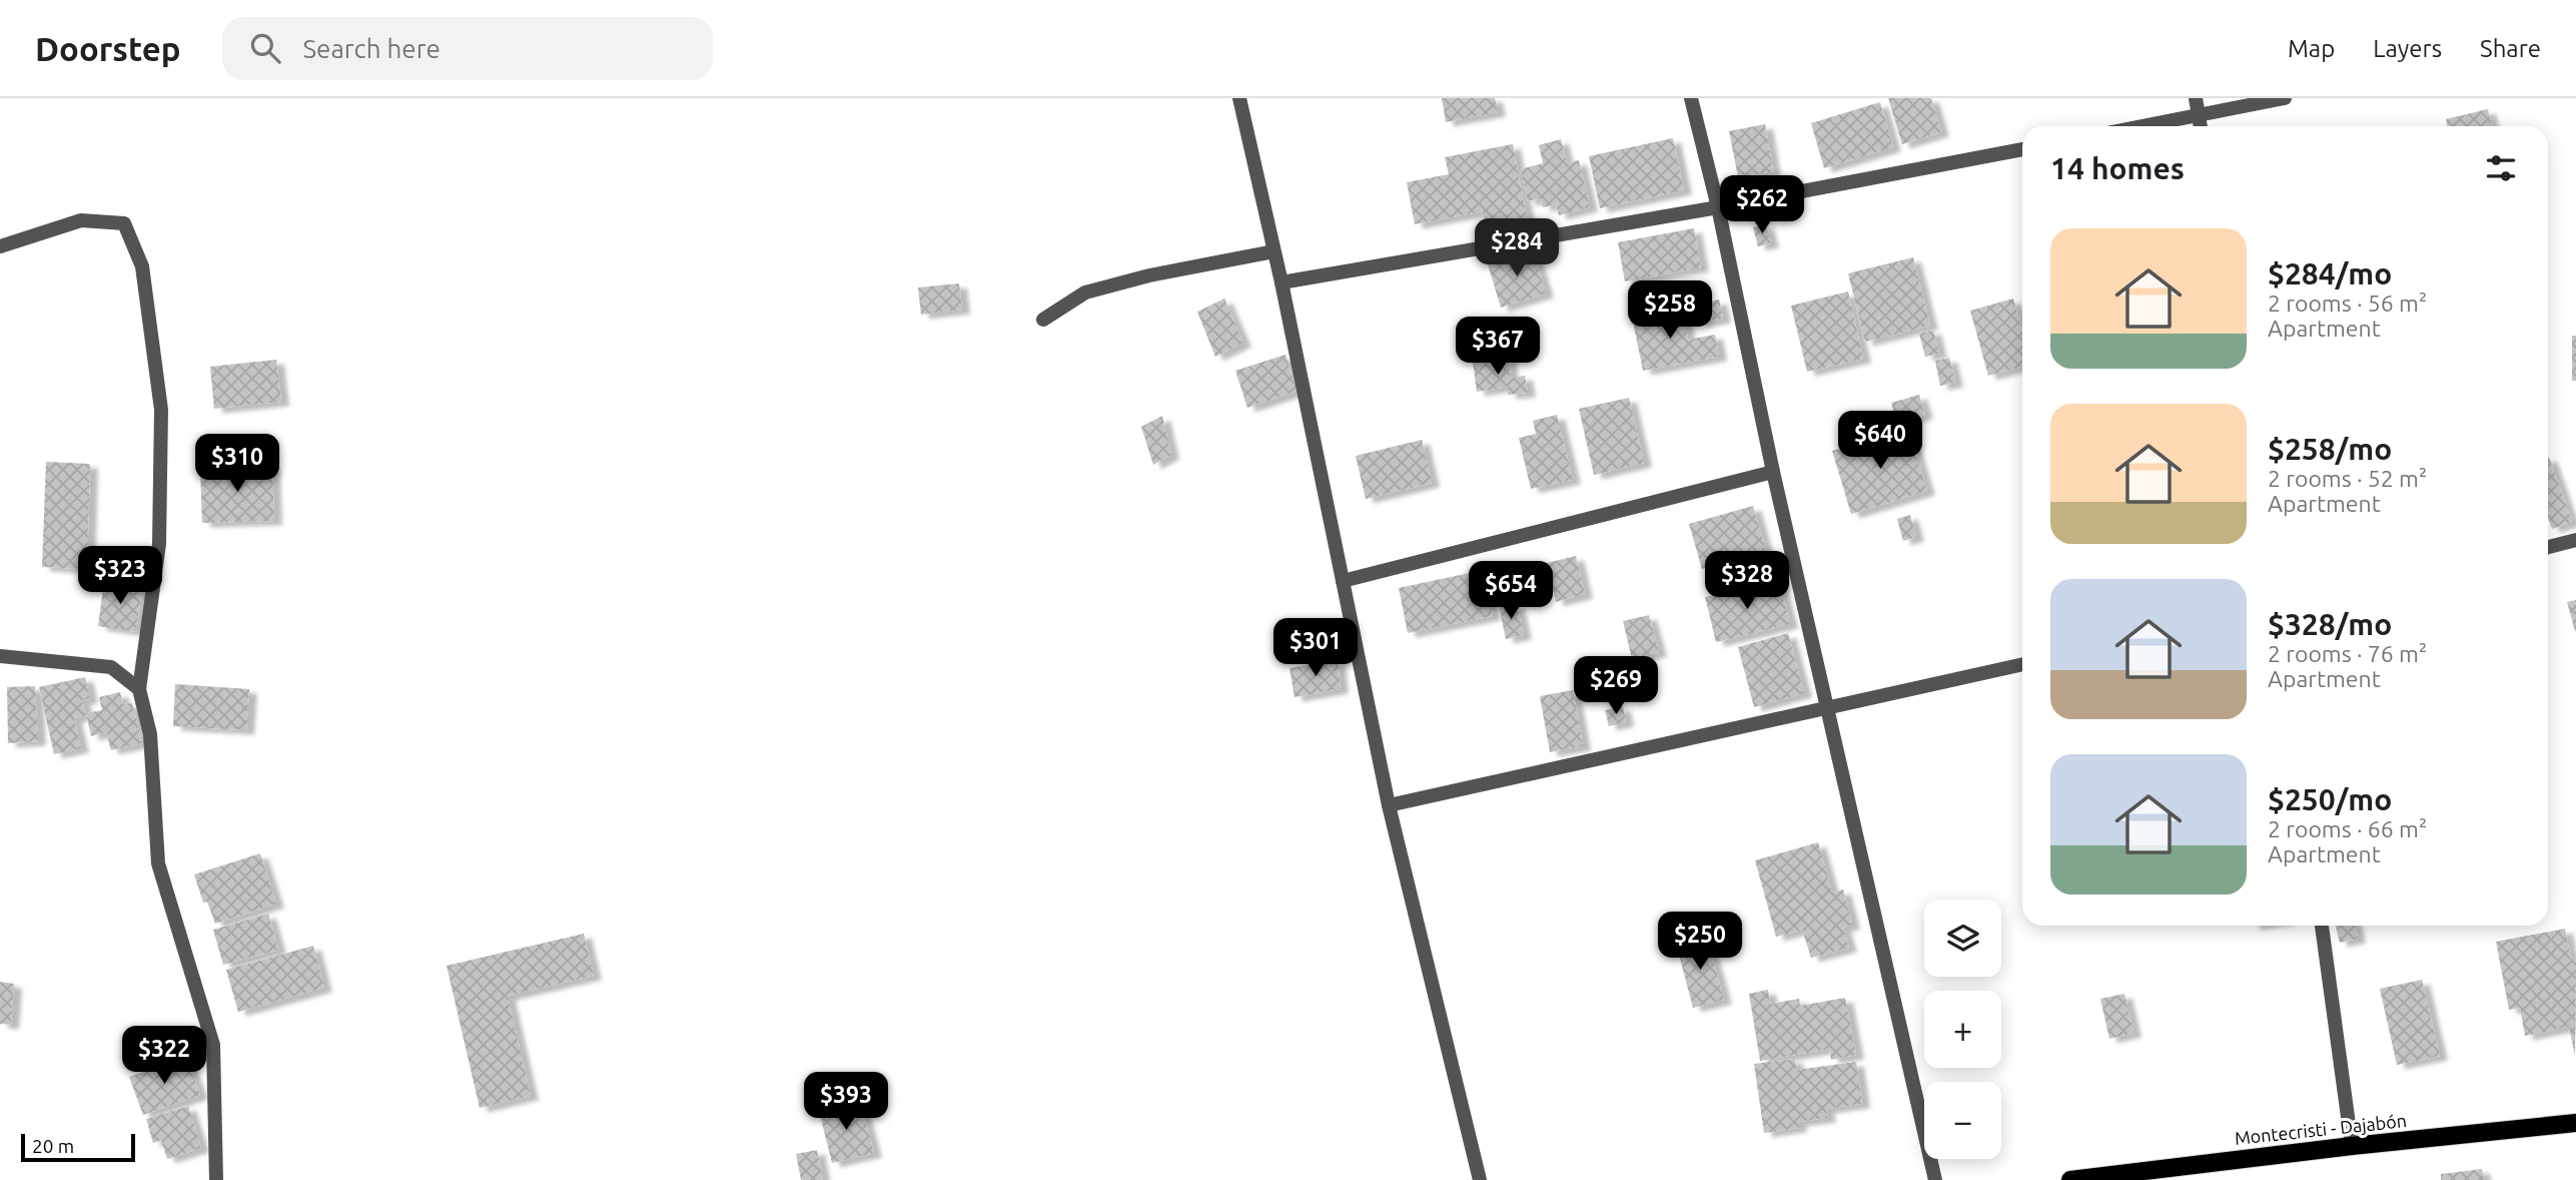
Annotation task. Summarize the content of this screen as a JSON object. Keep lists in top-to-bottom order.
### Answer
{
  "streets": {
    "main road": ["Montecristi - Dajabón"]
  },
  "scale_bar": "20 m",
  "page": {
    "header": "Doorstep",
    "search": "Search here",
    "nav": ["Map", "Layers", "Share"],
    "heading": "14 homes",
    "price": [
      "$262",
      "$284",
      "$258",
      "$367",
      "$640",
      "$310",
      "$323",
      "$328",
      "$654",
      "$301",
      "$269",
      "$250",
      "$322",
      "$393"
    ],
    "list": [
      {
        "name": "$284/mo",
        "note": "2 rooms · 56 m² · Apartment"
      },
      {
        "name": "$258/mo",
        "note": "2 rooms · 52 m² · Apartment"
      },
      {
        "name": "$328/mo",
        "note": "2 rooms · 76 m² · Apartment"
      },
      {
        "name": "$250/mo",
        "note": "2 rooms · 66 m² · Apartment"
      }
    ],
    "map_buttons": ["+", "−"],
    "scale": "20 m"
  }
}
